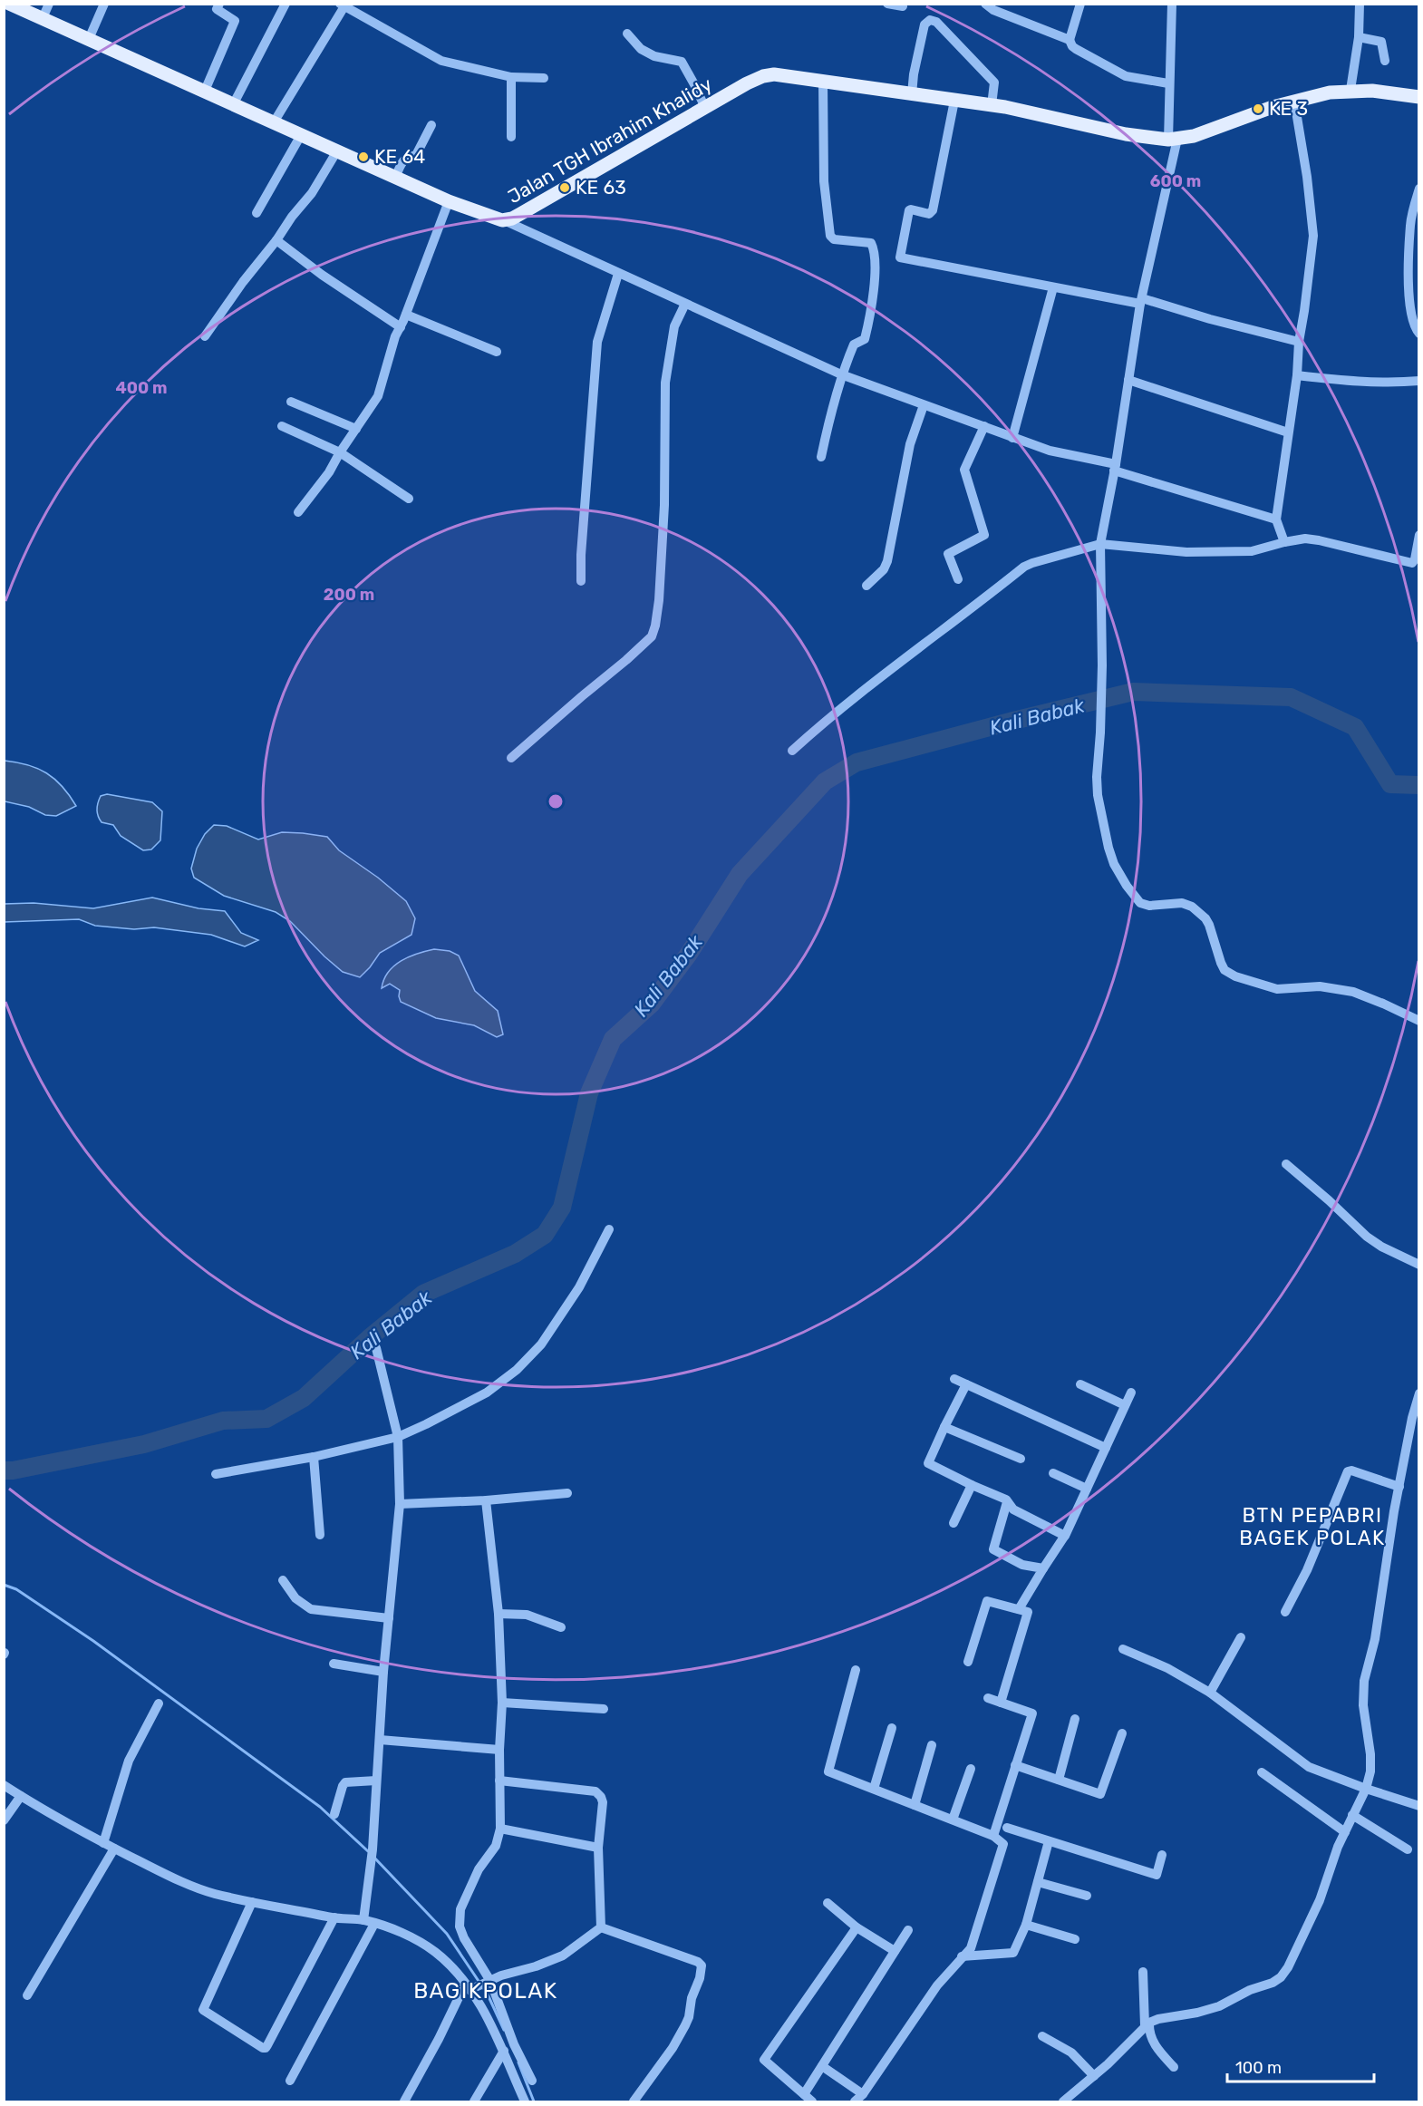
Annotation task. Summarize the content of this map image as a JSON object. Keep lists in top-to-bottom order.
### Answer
{
  "streets": {
    "main road": ["Jalan TGH Ibrahim Khalidy"]
  },
  "districts": ["BTN PEPABRI BAGEK POLAK", "BAGIKPOLAK"],
  "water": ["Kali Babak"],
  "places": ["KE 3", "KE 64", "KE 63"],
  "scale_bar": "100 m",
  "rings": ["600 m", "400 m", "200 m"]
}
